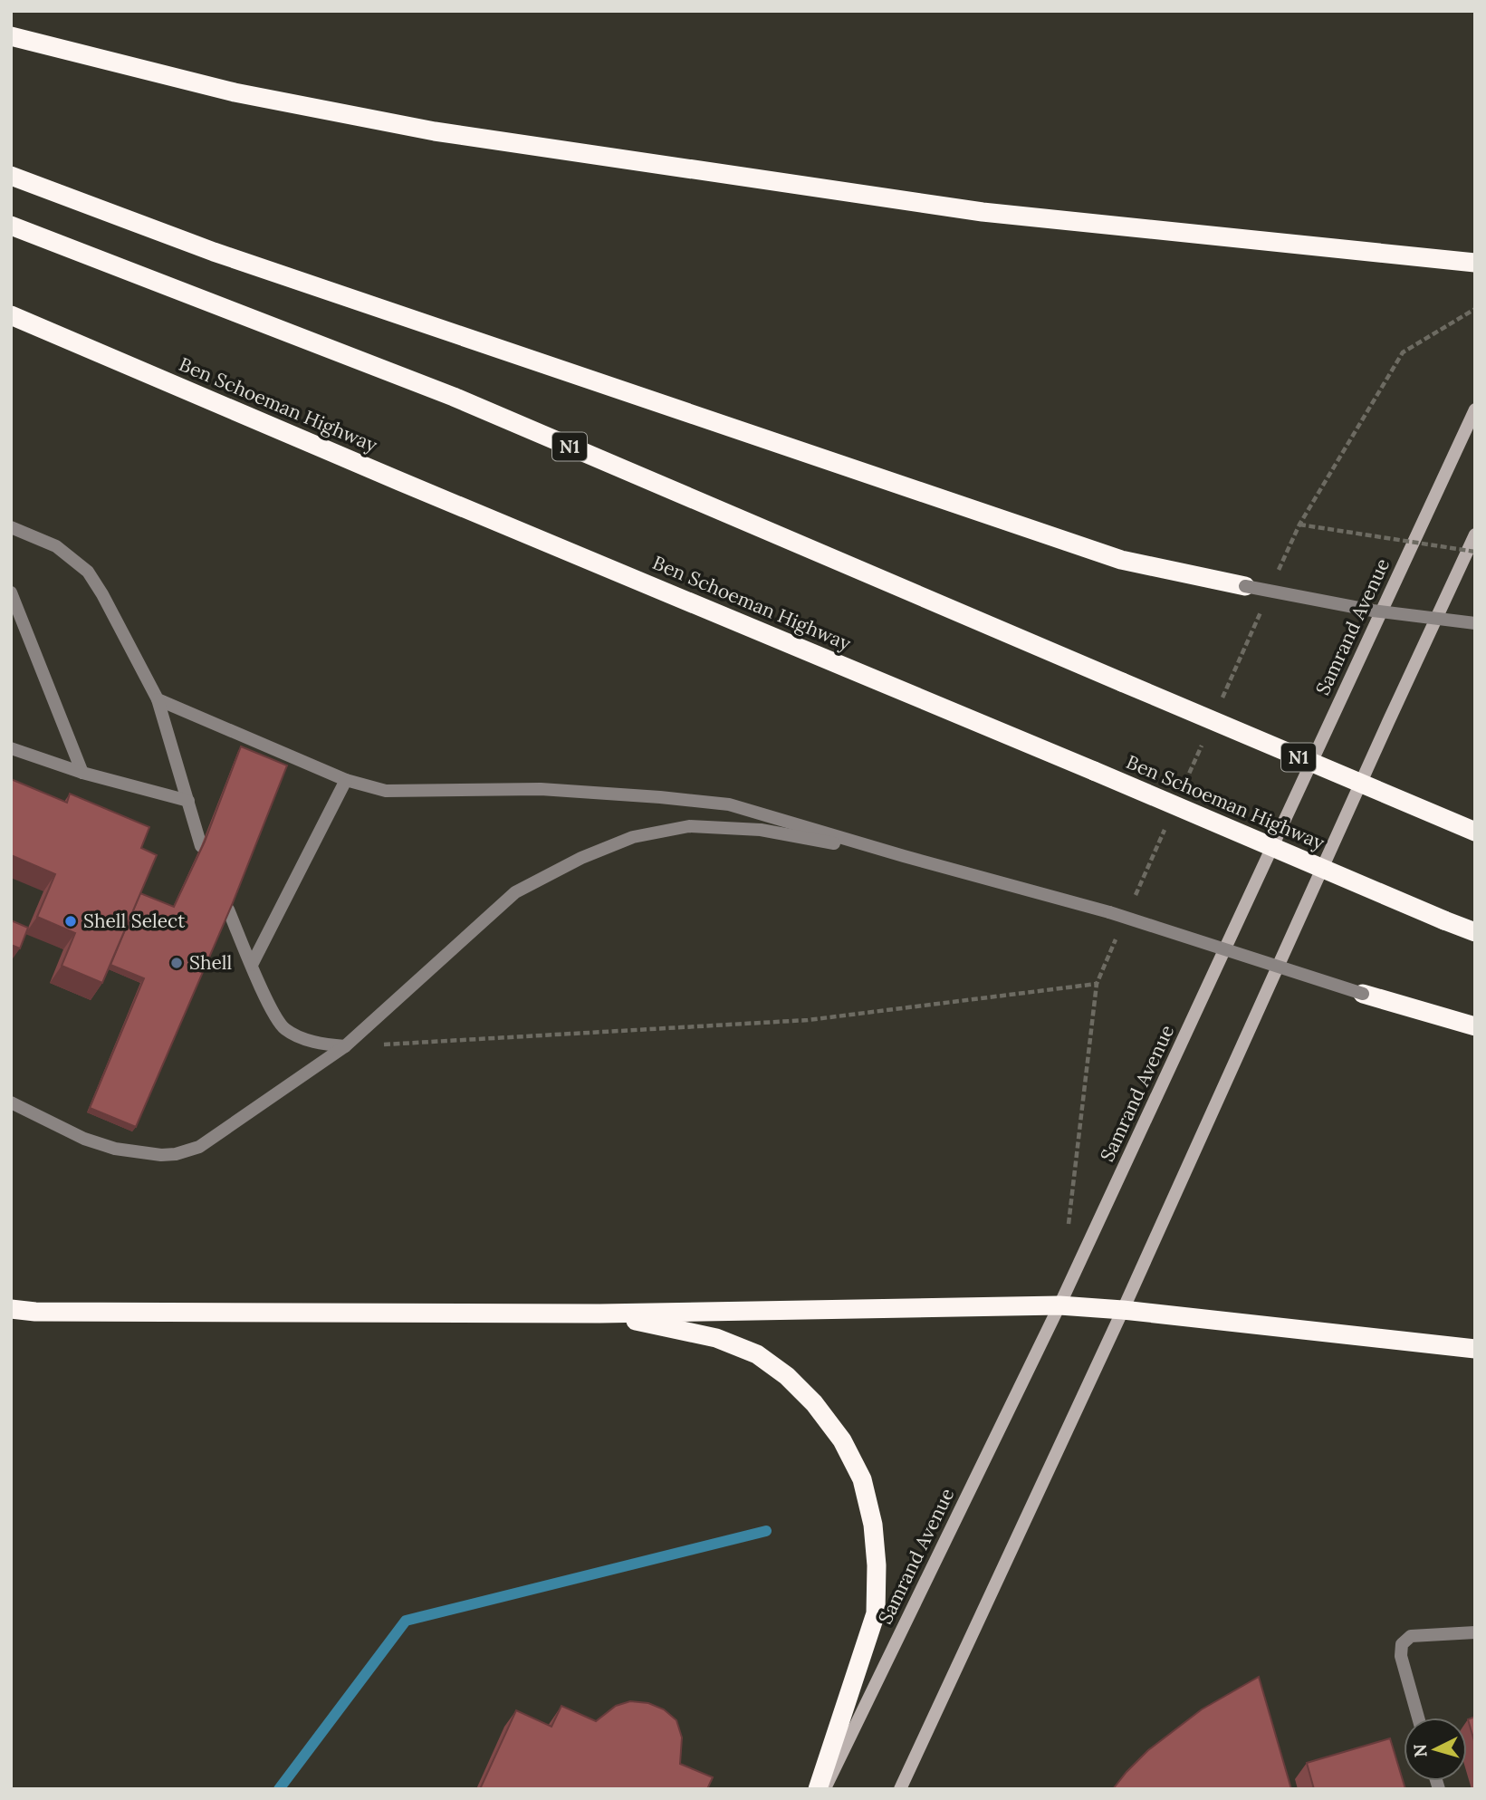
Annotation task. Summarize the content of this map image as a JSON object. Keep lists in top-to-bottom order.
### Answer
{
  "streets": {
    "highway": ["Ben Schoeman Highway", "N1"],
    "main road": ["Samrand Avenue"]
  },
  "places": ["Shell Select", "Shell"],
  "north": "left"
}
